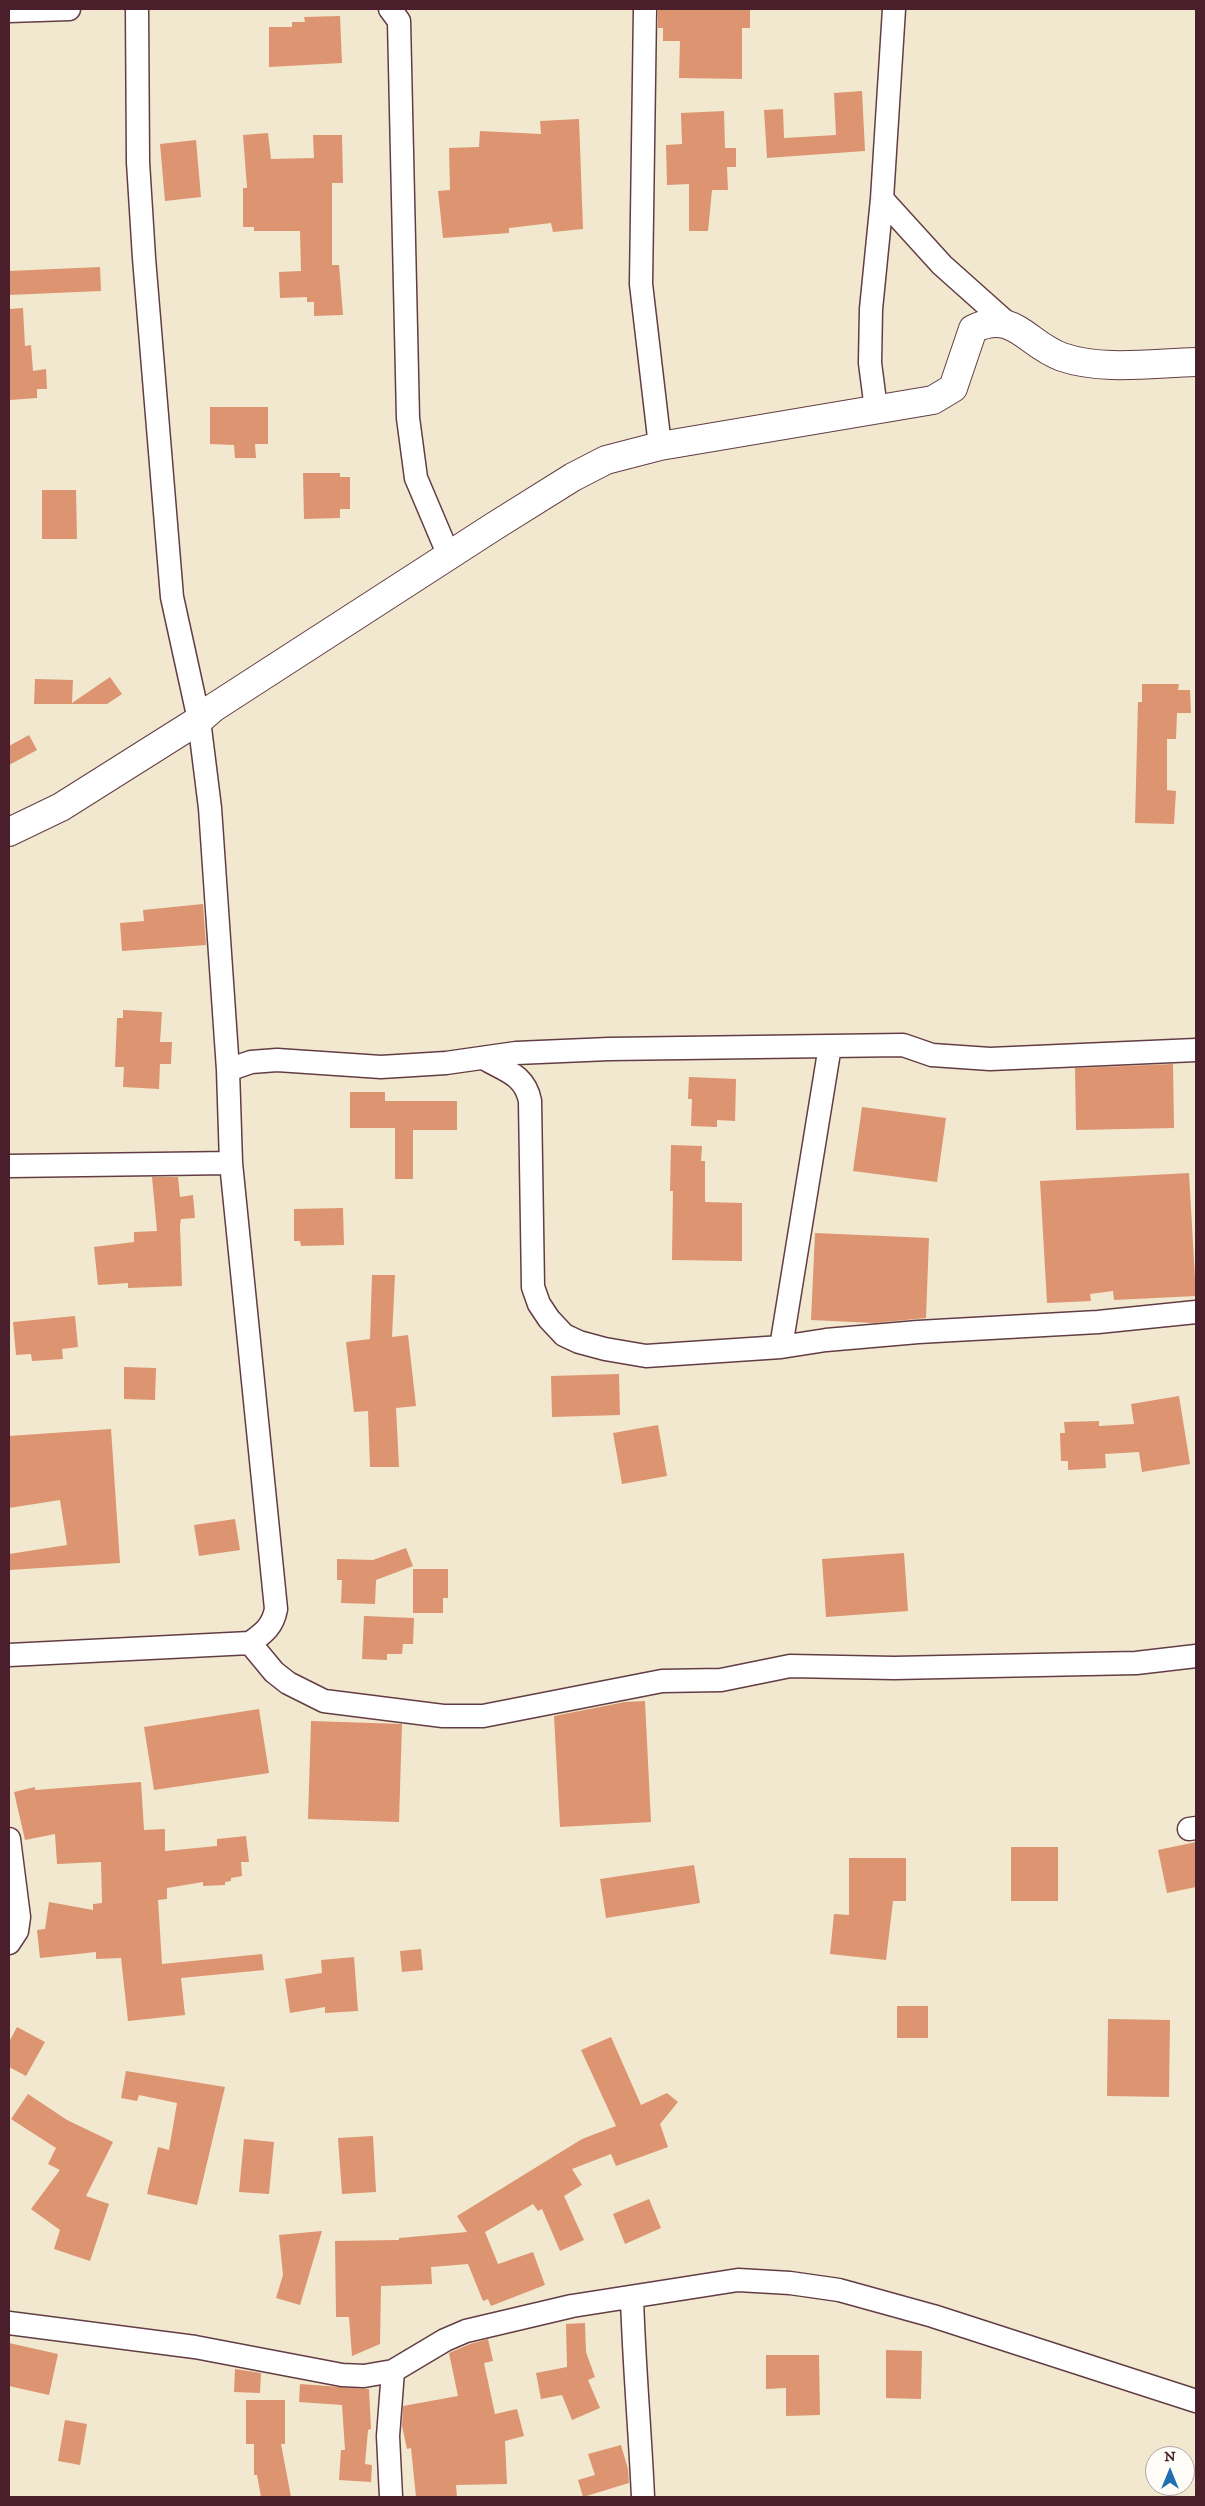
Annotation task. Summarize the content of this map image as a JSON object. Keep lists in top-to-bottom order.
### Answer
{
  "north": "top"
}
